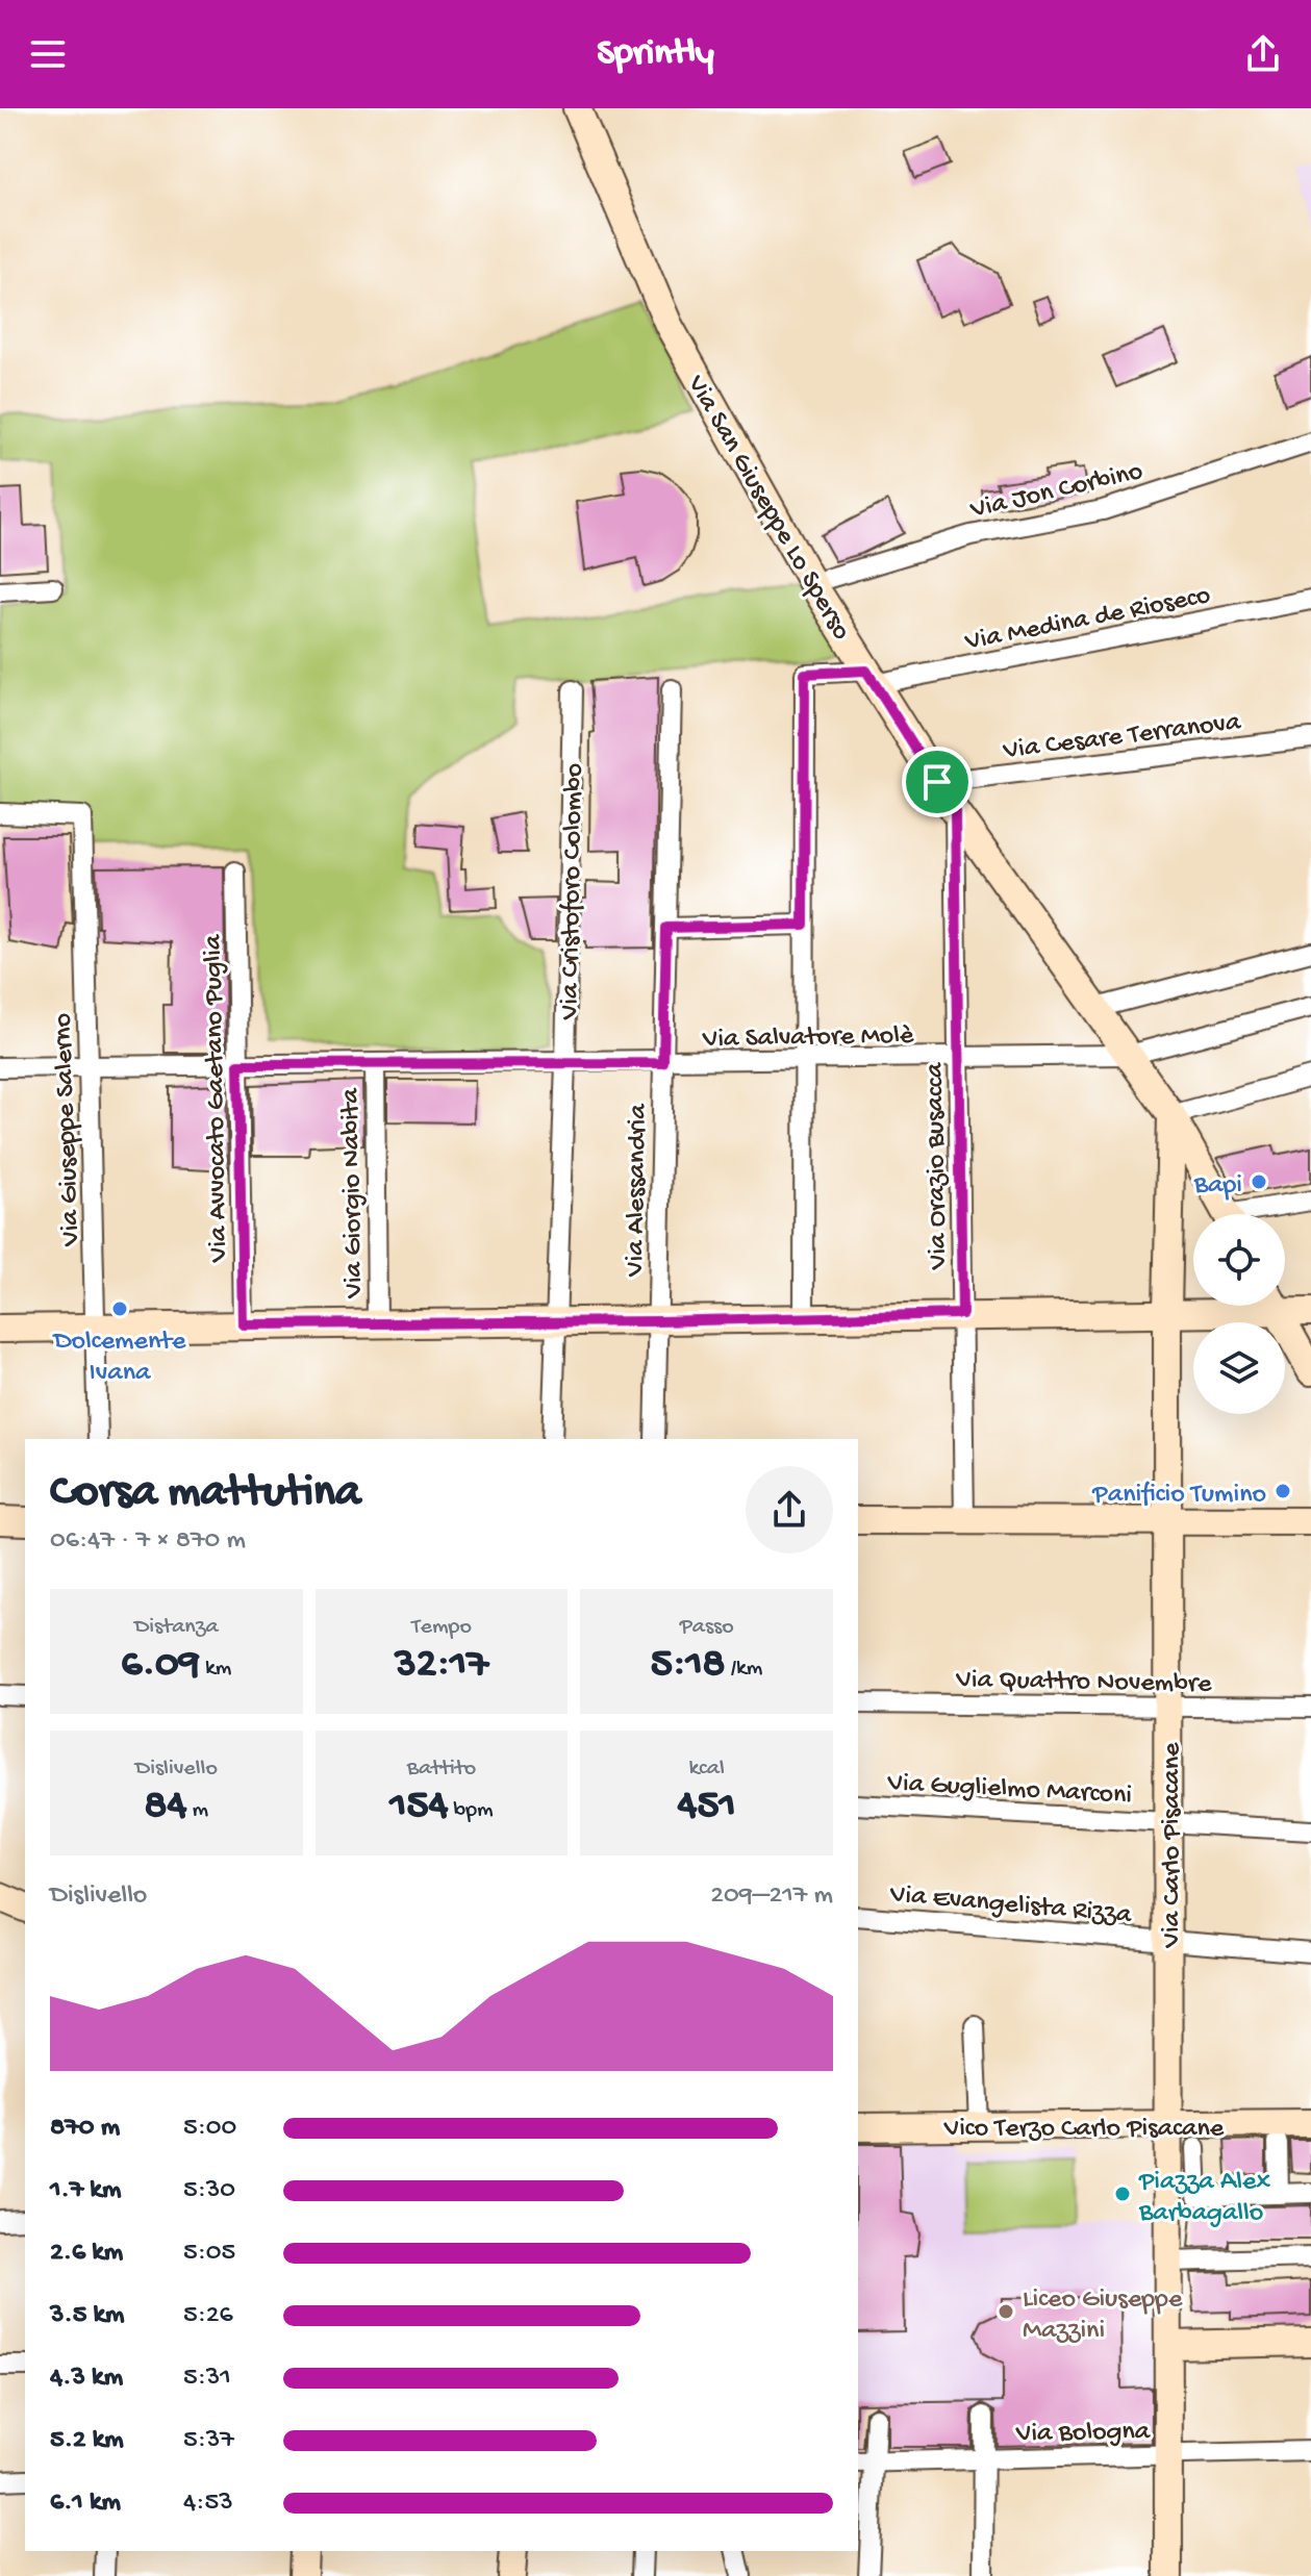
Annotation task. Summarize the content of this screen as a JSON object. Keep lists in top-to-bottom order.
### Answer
{
  "streets": {
    "street": [
      "Via Jon Corbino",
      "Via San Giuseppe Lo Sperso",
      "Via Medina de Rioseco",
      "Via Cesare Terranova",
      "Via Cristoforo Colombo",
      "Via Salvatore Molè",
      "Via Avvocato Gaetano Puglia",
      "Via Giuseppe Salerno",
      "Via Orazio Busacca",
      "Via Alessandria",
      "Via Giorgio Nabita",
      "Via Quattro Novembre",
      "Via Guglielmo Marconi",
      "Via Carlo Pisacane",
      "Via Evangelista Rizza",
      "Vico Terzo Carlo Pisacane",
      "Via Bologna"
    ]
  },
  "crossings": [
    ["Via Jon Corbino", "Via San Giuseppe Lo Sperso"],
    ["Via San Giuseppe Lo Sperso", "Via Medina de Rioseco"],
    ["Via San Giuseppe Lo Sperso", "Via Cesare Terranova"],
    ["Via San Giuseppe Lo Sperso", "Via Salvatore Molè"],
    ["Via San Giuseppe Lo Sperso", "Via Orazio Busacca"],
    ["Via San Giuseppe Lo Sperso", "Via Carlo Pisacane"],
    ["Via Cristoforo Colombo", "Via Salvatore Molè"],
    ["Via Salvatore Molè", "Via Avvocato Gaetano Puglia"],
    ["Via Salvatore Molè", "Via Giuseppe Salerno"],
    ["Via Salvatore Molè", "Via Orazio Busacca"],
    ["Via Salvatore Molè", "Via Alessandria"],
    ["Via Salvatore Molè", "Via Giorgio Nabita"],
    ["Via Quattro Novembre", "Via Carlo Pisacane"],
    ["Via Guglielmo Marconi", "Via Carlo Pisacane"],
    ["Via Carlo Pisacane", "Via Evangelista Rizza"],
    ["Via Carlo Pisacane", "Vico Terzo Carlo Pisacane"],
    ["Via Carlo Pisacane", "Via Bologna"]
  ],
  "places": [
    "Bapi",
    "Dolcemente Ivana",
    "Panificio Tumino",
    "Piazza Alex Barbagallo",
    "Liceo Giuseppe Mazzini"
  ],
  "page": {
    "header": "Sprintly",
    "heading": ["Corsa mattutina", "06:47 · 7 × 870 m"],
    "stats": [
      ["Distanza", "6.09 km"],
      ["Tempo", "32:17"],
      ["Passo", "5:18 /km"],
      ["Dislivello", "84 m"],
      ["Battito", "154 bpm"],
      ["kcal", "451"]
    ],
    "chart": ["Dislivello", "209–217 m"],
    "list": [
      {
        "name": "870 m",
        "note": "5:00"
      },
      {
        "name": "1.7 km",
        "note": "5:30"
      },
      {
        "name": "2.6 km",
        "note": "5:05"
      },
      {
        "name": "3.5 km",
        "note": "5:26"
      },
      {
        "name": "4.3 km",
        "note": "5:31"
      },
      {
        "name": "5.2 km",
        "note": "5:37"
      },
      {
        "name": "6.1 km",
        "note": "4:53"
      }
    ]
  }
}
